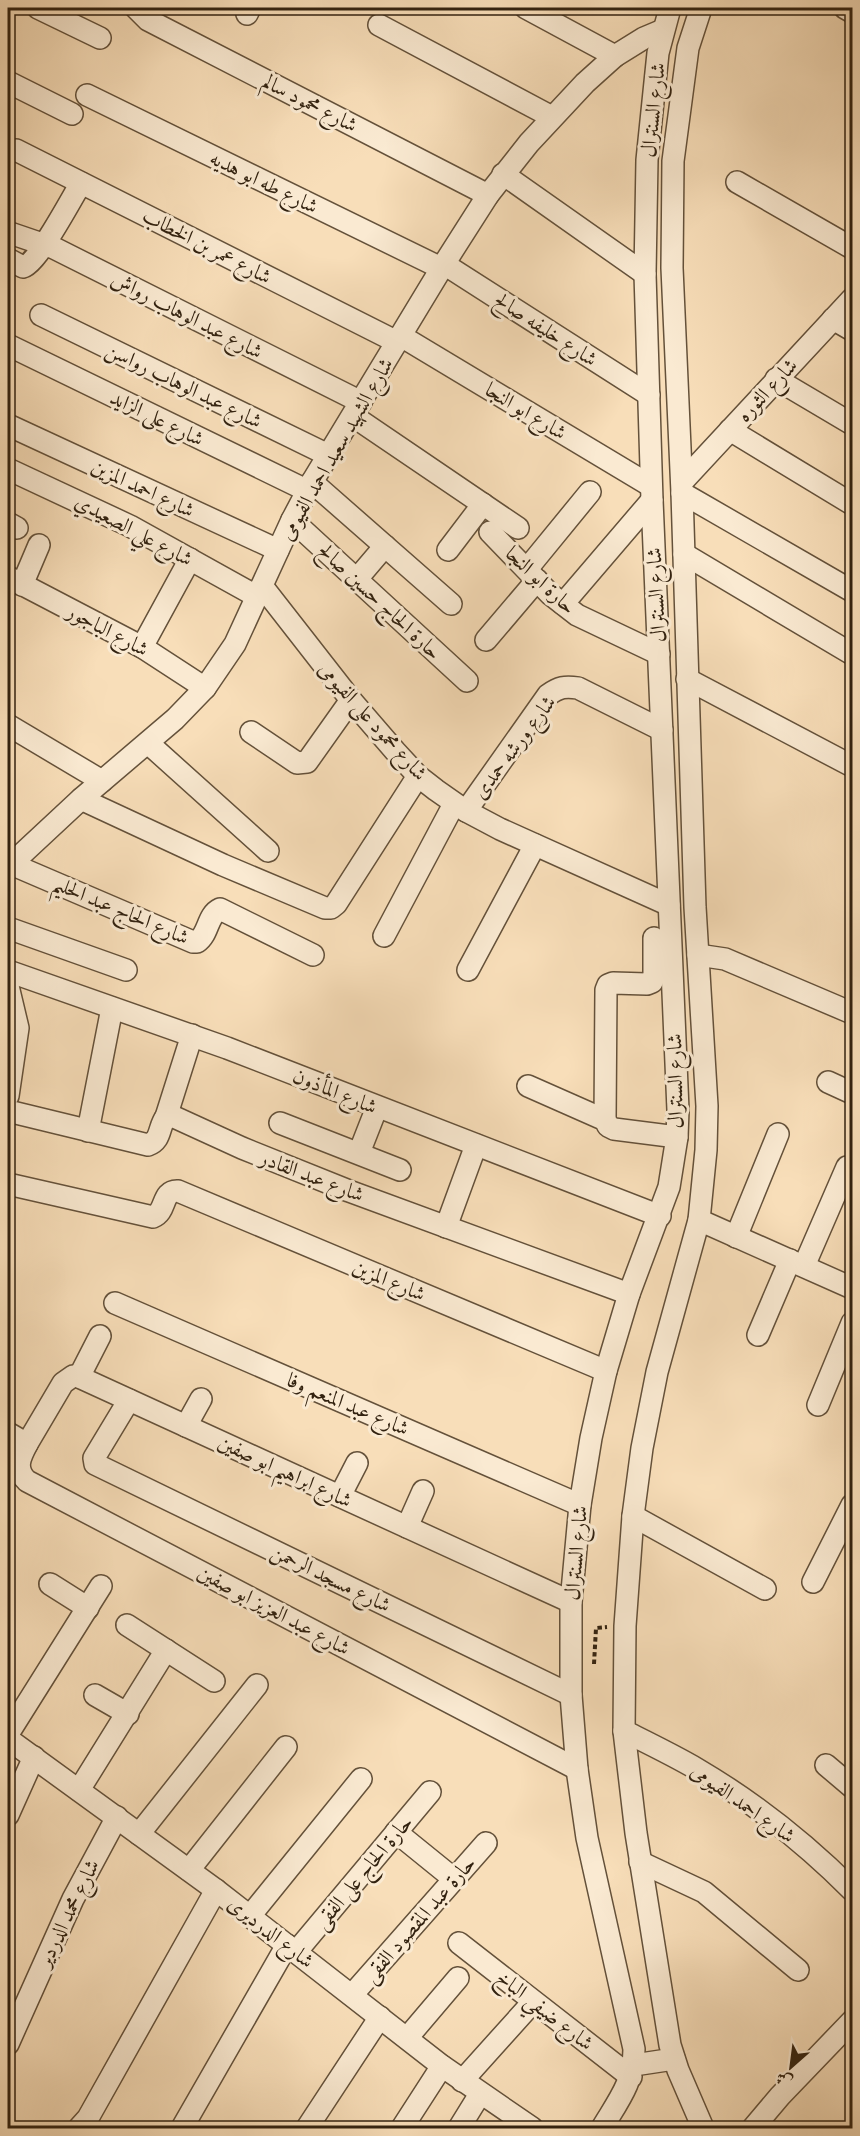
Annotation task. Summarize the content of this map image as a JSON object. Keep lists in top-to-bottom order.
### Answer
{
  "streets": {
    "street": [
      "شارع محمود سالم",
      "شارع السنترال",
      "شارع طه ابو هديه",
      "شارع عمر بن الخطاب",
      "شارع عبد الوهاب رواش",
      "شارع خليفه صالح",
      "شارع عبد الوهاب رواسن",
      "شارع الثوره",
      "شارع ابو النجا",
      "شارع على الزايد",
      "شارع الشهيد سعيد احمد الفيومى",
      "شارع احمد المزين",
      "شارع علي الصعيدي",
      "حارة ابو النجا",
      "حارة الحاج حسين صالح",
      "شارع الباجور",
      "شارع محمود على الفيومى",
      "شارع ورشه حمدى",
      "شارع الحاج عبد الحليم",
      "شارع المأذون",
      "شارع عبد القادر",
      "شارع المزين",
      "شارع عبد المنعم وفا",
      "شارع ابراهيم ابو صفين",
      "شارع مسجد الرحمن",
      "شارع عبد العزيز ابو صفين",
      "شارع احمد الفيومى",
      "حارة الحاج على الفقى",
      "شارع محمد الدردير",
      "حارة عبد المقصود الفقى",
      "شارع الدرديرى",
      "شارع ضيفي الباخ"
    ]
  },
  "crossings": [
    ["شارع محمود سالم", "شارع الشهيد سعيد احمد الفيومى"],
    ["شارع السنترال", "شارع خليفه صالح"],
    ["شارع السنترال", "شارع الثوره"],
    ["شارع السنترال", "شارع ابو النجا"],
    ["شارع السنترال", "شارع الشهيد سعيد احمد الفيومى"],
    ["شارع السنترال", "حارة ابو النجا"],
    ["شارع السنترال", "شارع محمود على الفيومى"],
    ["شارع السنترال", "شارع ورشه حمدى"],
    ["شارع السنترال", "شارع المأذون"],
    ["شارع السنترال", "شارع عبد القادر"],
    ["شارع السنترال", "شارع المزين"],
    ["شارع السنترال", "شارع عبد المنعم وفا"],
    ["شارع السنترال", "شارع ابراهيم ابو صفين"],
    ["شارع السنترال", "شارع مسجد الرحمن"],
    ["شارع السنترال", "شارع عبد العزيز ابو صفين"],
    ["شارع السنترال", "شارع احمد الفيومى"],
    ["شارع السنترال", "شارع ضيفي الباخ"],
    ["شارع طه ابو هديه", "شارع خليفه صالح"],
    ["شارع طه ابو هديه", "شارع الشهيد سعيد احمد الفيومى"],
    ["شارع عمر بن الخطاب", "شارع ابو النجا"],
    ["شارع عمر بن الخطاب", "شارع الشهيد سعيد احمد الفيومى"],
    ["شارع عبد الوهاب رواش", "شارع الشهيد سعيد احمد الفيومى"],
    ["شارع خليفه صالح", "شارع الشهيد سعيد احمد الفيومى"],
    ["شارع عبد الوهاب رواسن", "شارع الشهيد سعيد احمد الفيومى"],
    ["شارع ابو النجا", "شارع الشهيد سعيد احمد الفيومى"],
    ["شارع على الزايد", "شارع الشهيد سعيد احمد الفيومى"],
    ["شارع الشهيد سعيد احمد الفيومى", "شارع احمد المزين"],
    ["شارع الشهيد سعيد احمد الفيومى", "شارع علي الصعيدي"],
    ["شارع الشهيد سعيد احمد الفيومى", "حارة الحاج حسين صالح"],
    ["شارع الشهيد سعيد احمد الفيومى", "شارع الباجور"],
    ["شارع الشهيد سعيد احمد الفيومى", "شارع محمود على الفيومى"],
    ["شارع الشهيد سعيد احمد الفيومى", "شارع الحاج عبد الحليم"],
    ["شارع علي الصعيدي", "شارع محمود على الفيومى"],
    ["شارع محمود على الفيومى", "شارع ورشه حمدى"],
    ["شارع ابراهيم ابو صفين", "شارع مسجد الرحمن"],
    ["حارة الحاج على الفقى", "شارع الدرديرى"],
    ["شارع محمد الدردير", "شارع الدرديرى"],
    ["حارة عبد المقصود الفقى", "شارع الدرديرى"]
  ],
  "north": "bottom left"
}
